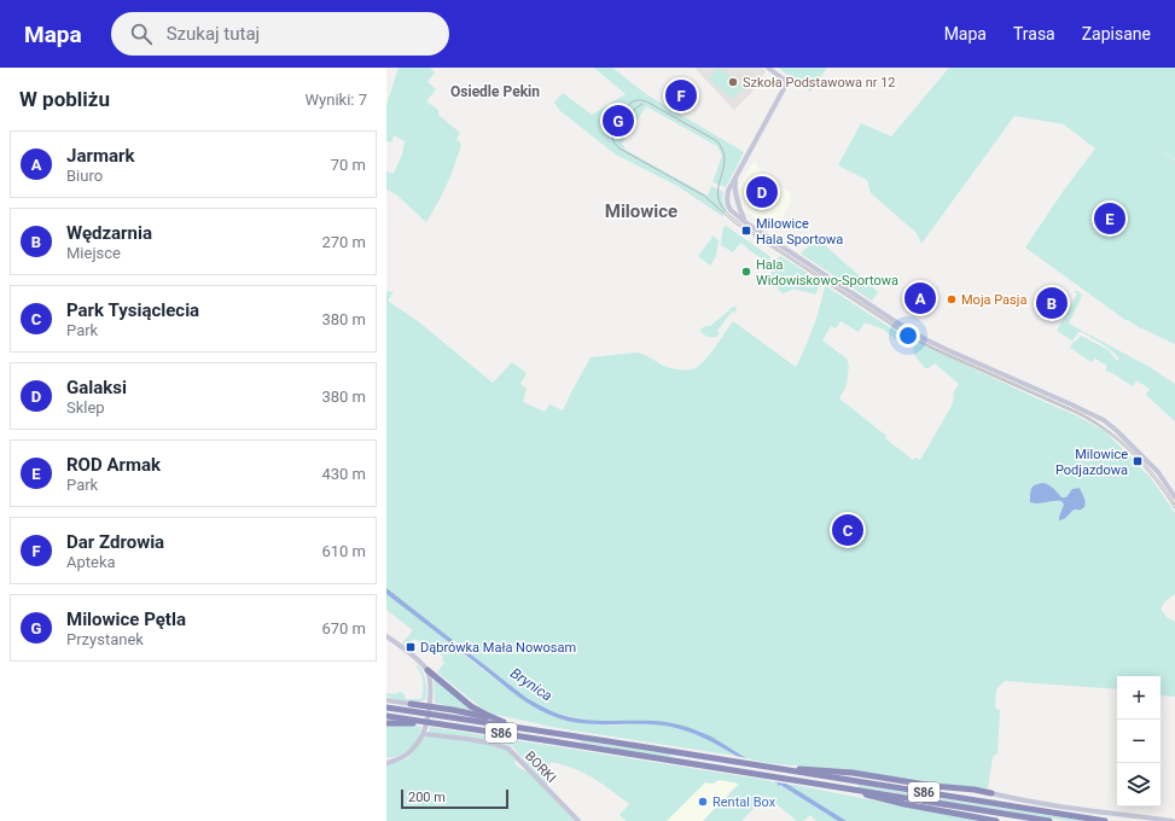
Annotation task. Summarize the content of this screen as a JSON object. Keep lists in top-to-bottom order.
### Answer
{
  "streets": {
    "highway": ["S86"],
    "street": ["BORKI"]
  },
  "districts": ["Osiedle Pekin", "Milowice"],
  "water": ["Brynica"],
  "places": {
    "other": [
      "Szkoła Podstawowa nr 12",
      "Hala Widowiskowo-Sportowa",
      "Moja Pasja",
      "Rental Box"
    ],
    "transit": ["Milowice Hala Sportowa", "Milowice Podjazdowa", "Dąbrówka Mała Nowosam"]
  },
  "scale_bar": "200 m",
  "page": {
    "header": "Mapa",
    "search": "Szukaj tutaj",
    "nav": ["Mapa", "Trasa", "Zapisane"],
    "heading": ["W pobliżu", "Wyniki: 7"],
    "pins": [
      "F",
      "G",
      "D",
      "E",
      "A",
      "B",
      "C"
    ],
    "list": [
      {
        "mark": "A",
        "name": "Jarmark",
        "note": "Biuro",
        "value": "70 m"
      },
      {
        "mark": "B",
        "name": "Wędzarnia",
        "note": "Miejsce",
        "value": "270 m"
      },
      {
        "mark": "C",
        "name": "Park Tysiąclecia",
        "note": "Park",
        "value": "380 m"
      },
      {
        "mark": "D",
        "name": "Galaksi",
        "note": "Sklep",
        "value": "380 m"
      },
      {
        "mark": "E",
        "name": "ROD Armak",
        "note": "Park",
        "value": "430 m"
      },
      {
        "mark": "F",
        "name": "Dar Zdrowia",
        "note": "Apteka",
        "value": "610 m"
      },
      {
        "mark": "G",
        "name": "Milowice Pętla",
        "note": "Przystanek",
        "value": "670 m"
      }
    ],
    "map_buttons": ["+", "−"],
    "scale": "200 m"
  }
}
